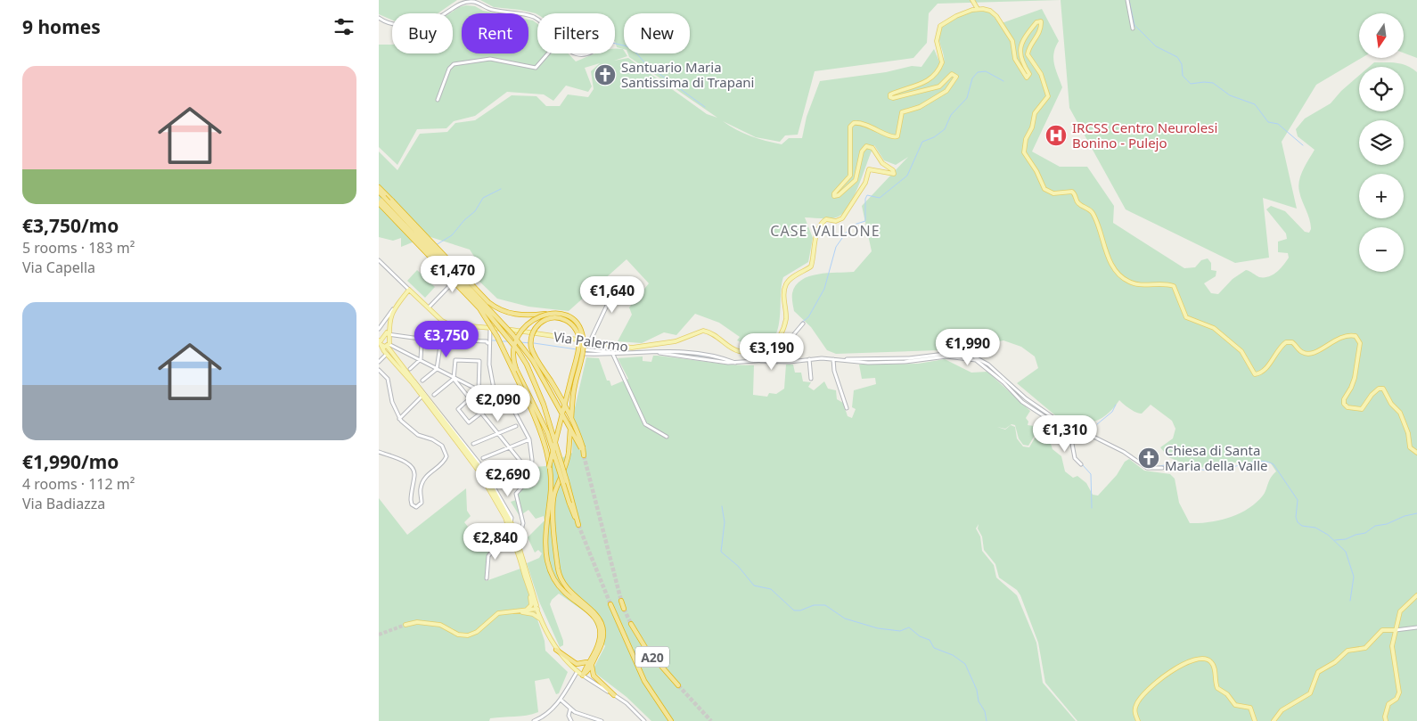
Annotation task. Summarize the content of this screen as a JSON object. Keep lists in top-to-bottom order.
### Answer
{
  "streets": {
    "highway": ["A20"],
    "main road": ["Via Palermo"]
  },
  "districts": ["CASE VALLONE"],
  "places": {
    "church": ["Santuario Maria Santissima di Trapani", "Chiesa di Santa Maria della Valle"],
    "hospital": ["IRCSS Centro Neurolesi Bonino - Pulejo"]
  },
  "north": "bottom",
  "page": {
    "heading": "9 homes",
    "map_buttons": ["+", "−"],
    "chip": [
      "Buy",
      "Rent",
      "Filters",
      "New"
    ],
    "list": [
      {
        "name": "€3,750/mo",
        "note": "5 rooms · 183 m² · Via Capella"
      },
      {
        "name": "€1,990/mo",
        "note": "4 rooms · 112 m² · Via Badiazza"
      }
    ],
    "price": [
      "€1,470",
      "€1,640",
      "€3,750",
      "€1,990",
      "€3,190",
      "€2,090",
      "€1,310",
      "€2,690",
      "€2,840"
    ]
  }
}
